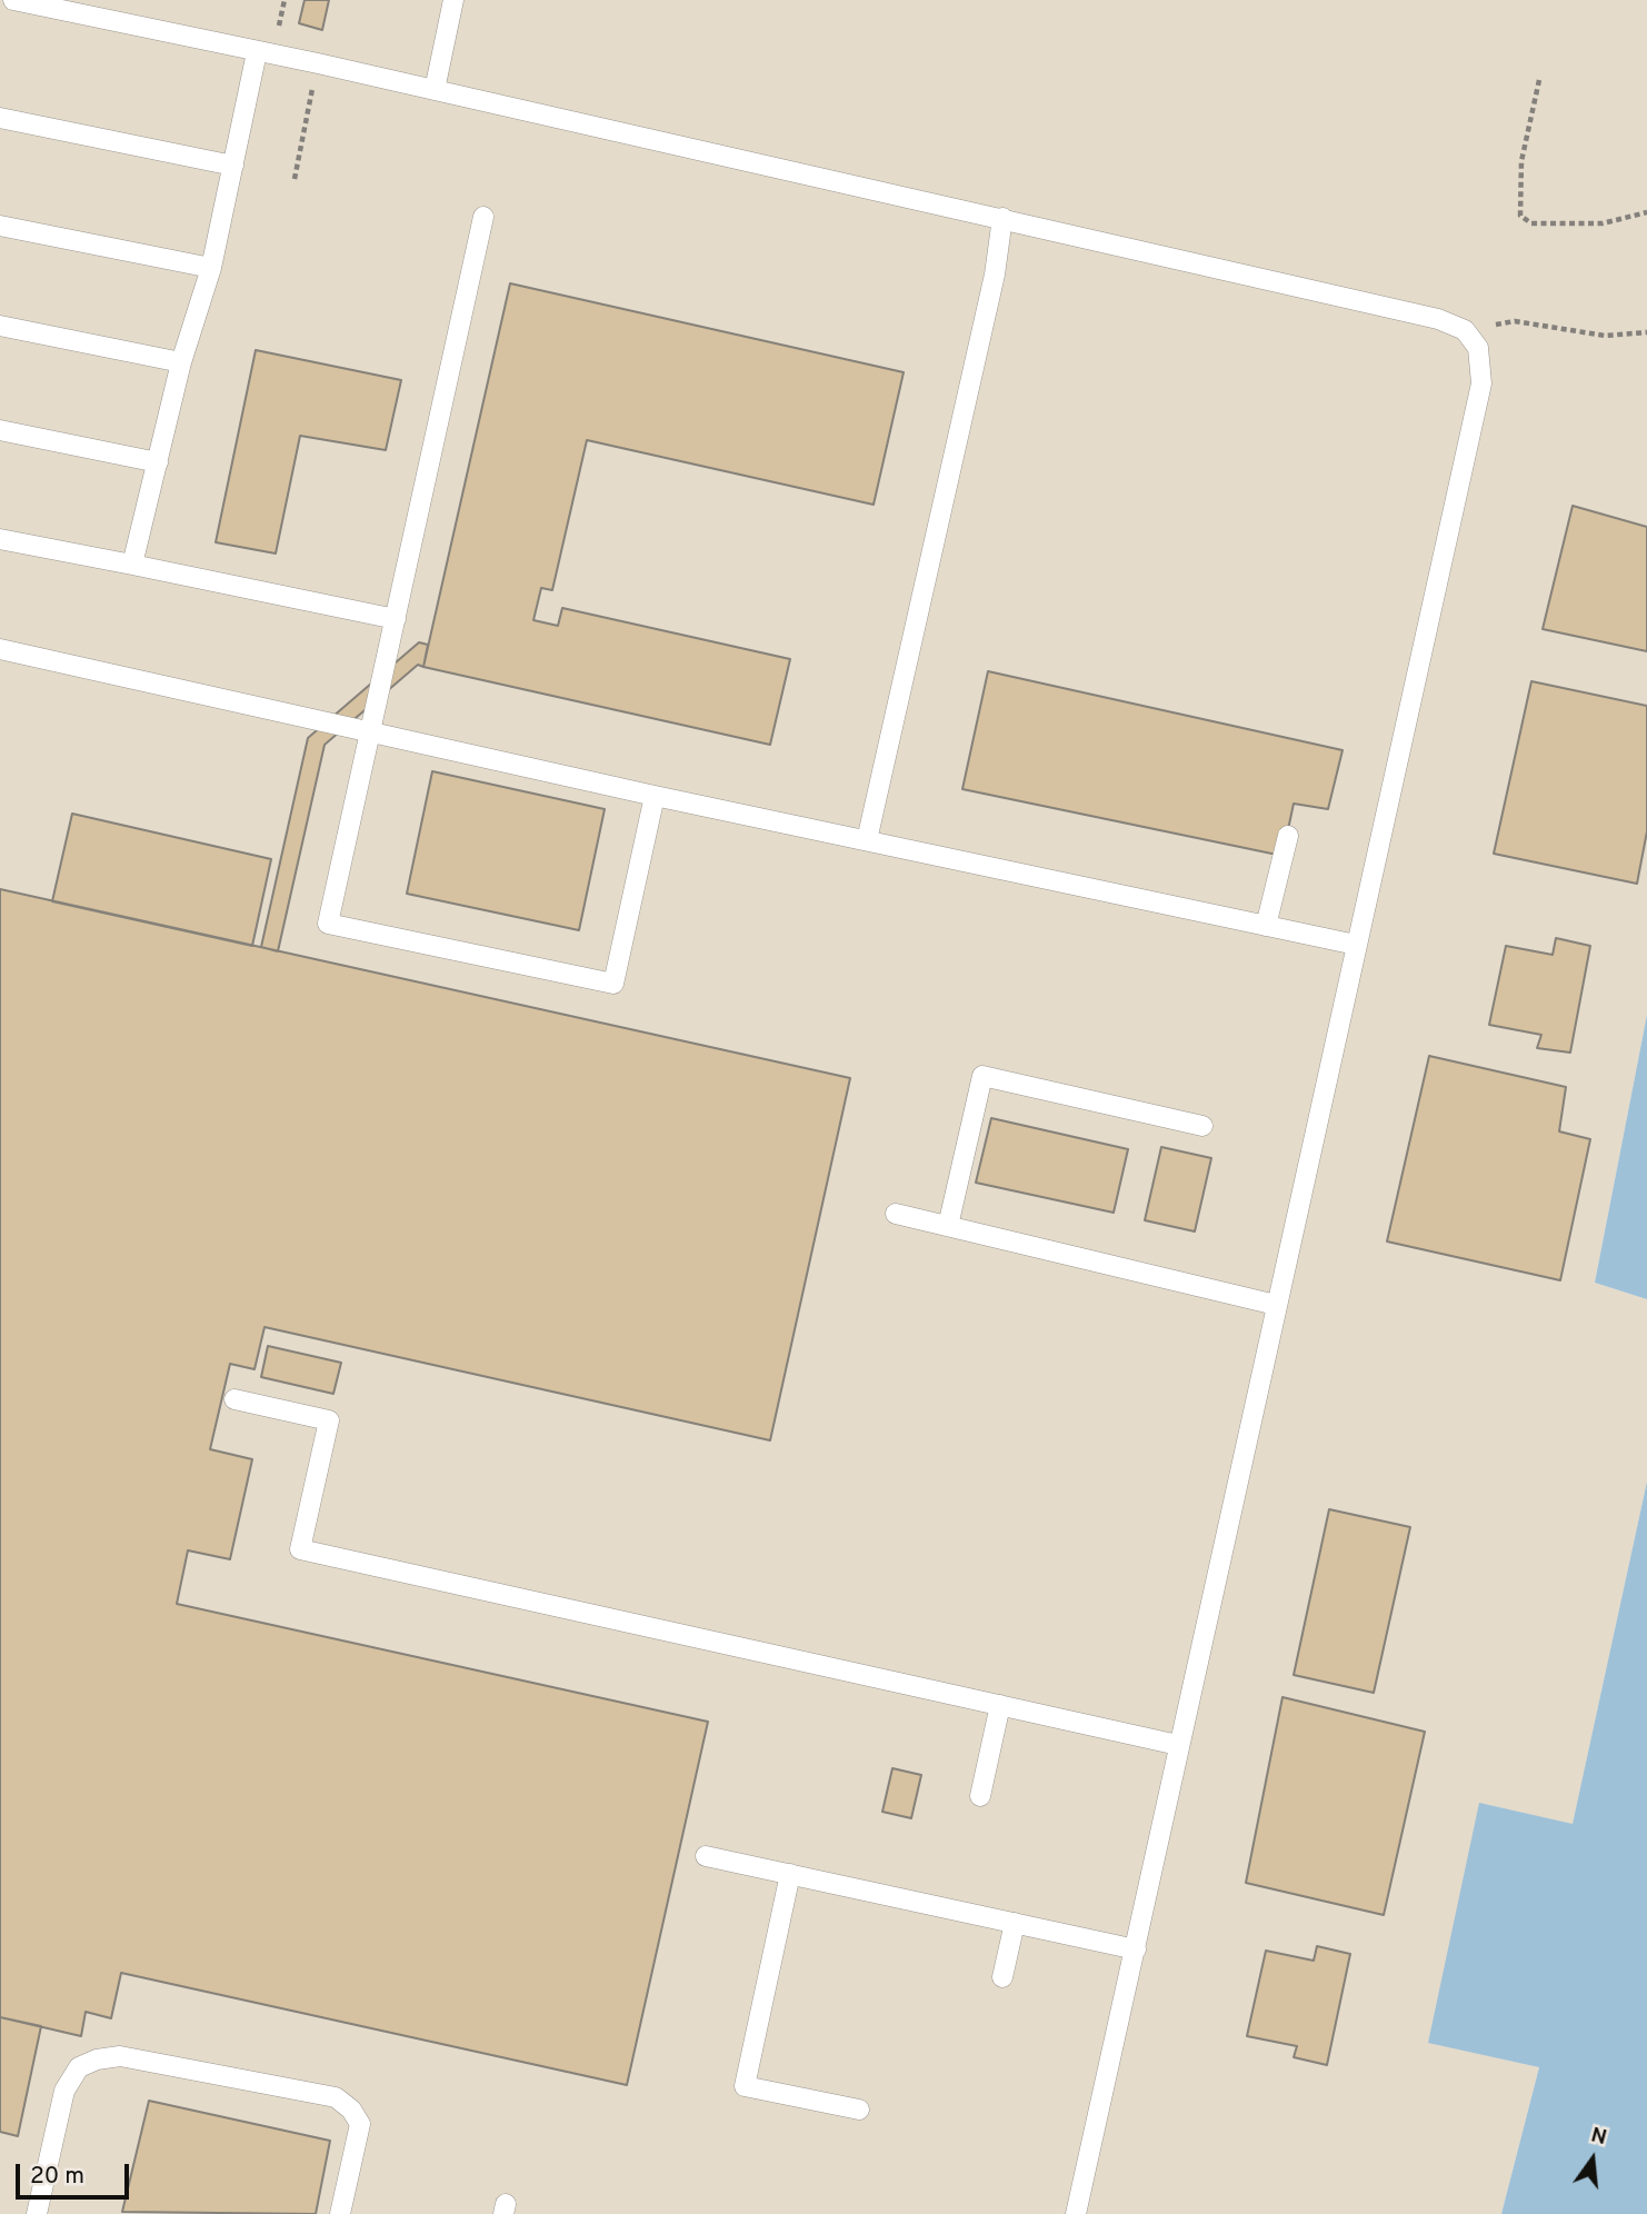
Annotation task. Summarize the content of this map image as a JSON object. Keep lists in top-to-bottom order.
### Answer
{
  "scale_bar": "20 m",
  "north": "top"
}
